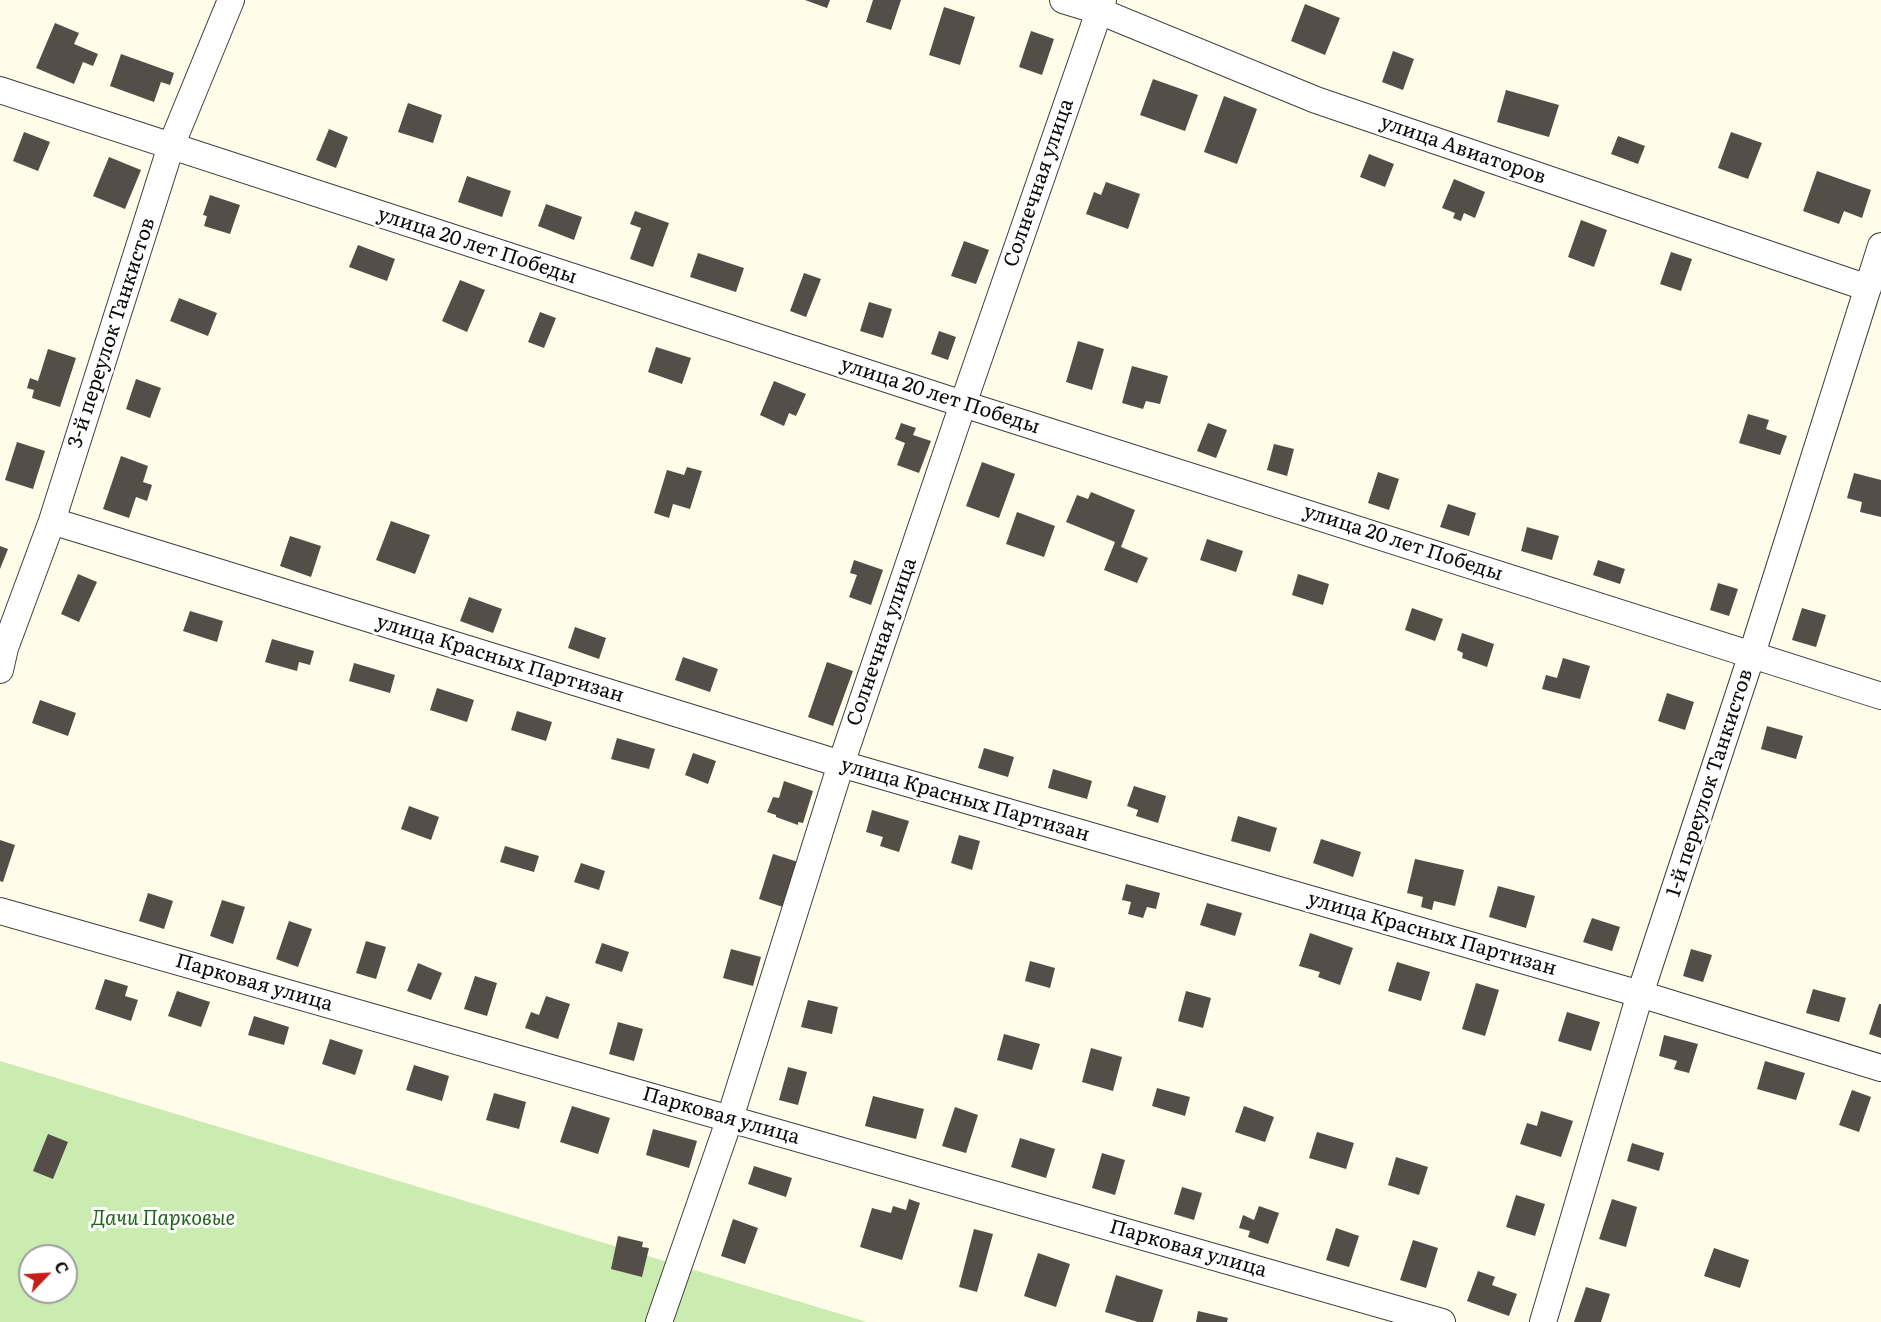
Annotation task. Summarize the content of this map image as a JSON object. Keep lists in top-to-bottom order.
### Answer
{
  "streets": {
    "street": [
      "улица Авиаторов",
      "Солнечная улица",
      "улица 20 лет Победы",
      "3-й переулок Танкистов",
      "улица Красных Партизан",
      "1-й переулок Танкистов",
      "Парковая улица"
    ]
  },
  "crossings": [
    ["улица Авиаторов", "Солнечная улица"],
    ["улица Авиаторов", "1-й переулок Танкистов"],
    ["Солнечная улица", "улица 20 лет Победы"],
    ["Солнечная улица", "улица Красных Партизан"],
    ["Солнечная улица", "Парковая улица"],
    ["улица 20 лет Победы", "3-й переулок Танкистов"],
    ["улица 20 лет Победы", "1-й переулок Танкистов"],
    ["3-й переулок Танкистов", "улица Красных Партизан"],
    ["улица Красных Партизан", "1-й переулок Танкистов"]
  ],
  "parks": ["Дачи Парковые"],
  "north": "top right"
}
